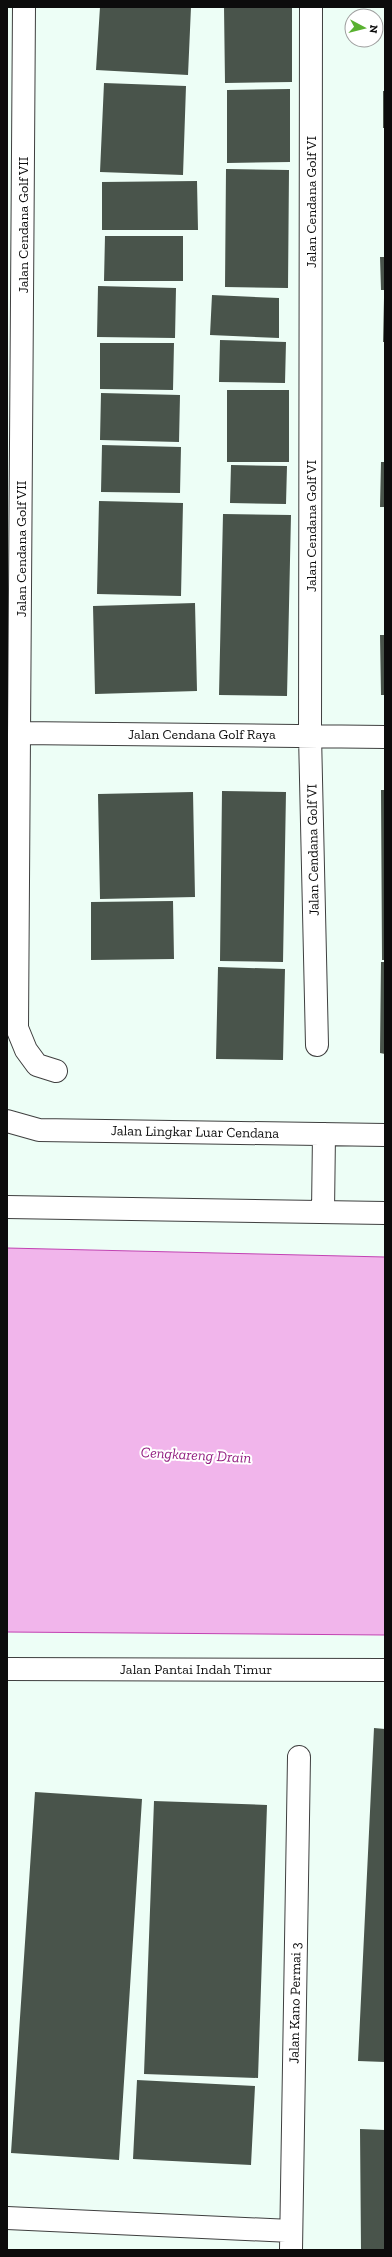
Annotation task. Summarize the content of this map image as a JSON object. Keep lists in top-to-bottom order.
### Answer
{
  "streets": {
    "street": [
      "Jalan Cendana Golf VI",
      "Jalan Cendana Golf VII",
      "Jalan Cendana Golf Raya",
      "Jalan Lingkar Luar Cendana",
      "Jalan Pantai Indah Timur",
      "Jalan Kano Permai 3"
    ]
  },
  "crossings": [
    ["Jalan Cendana Golf VI", "Jalan Cendana Golf Raya"],
    ["Jalan Cendana Golf VII", "Jalan Cendana Golf Raya"]
  ],
  "water": ["Cengkareng Drain"],
  "north": "right"
}
